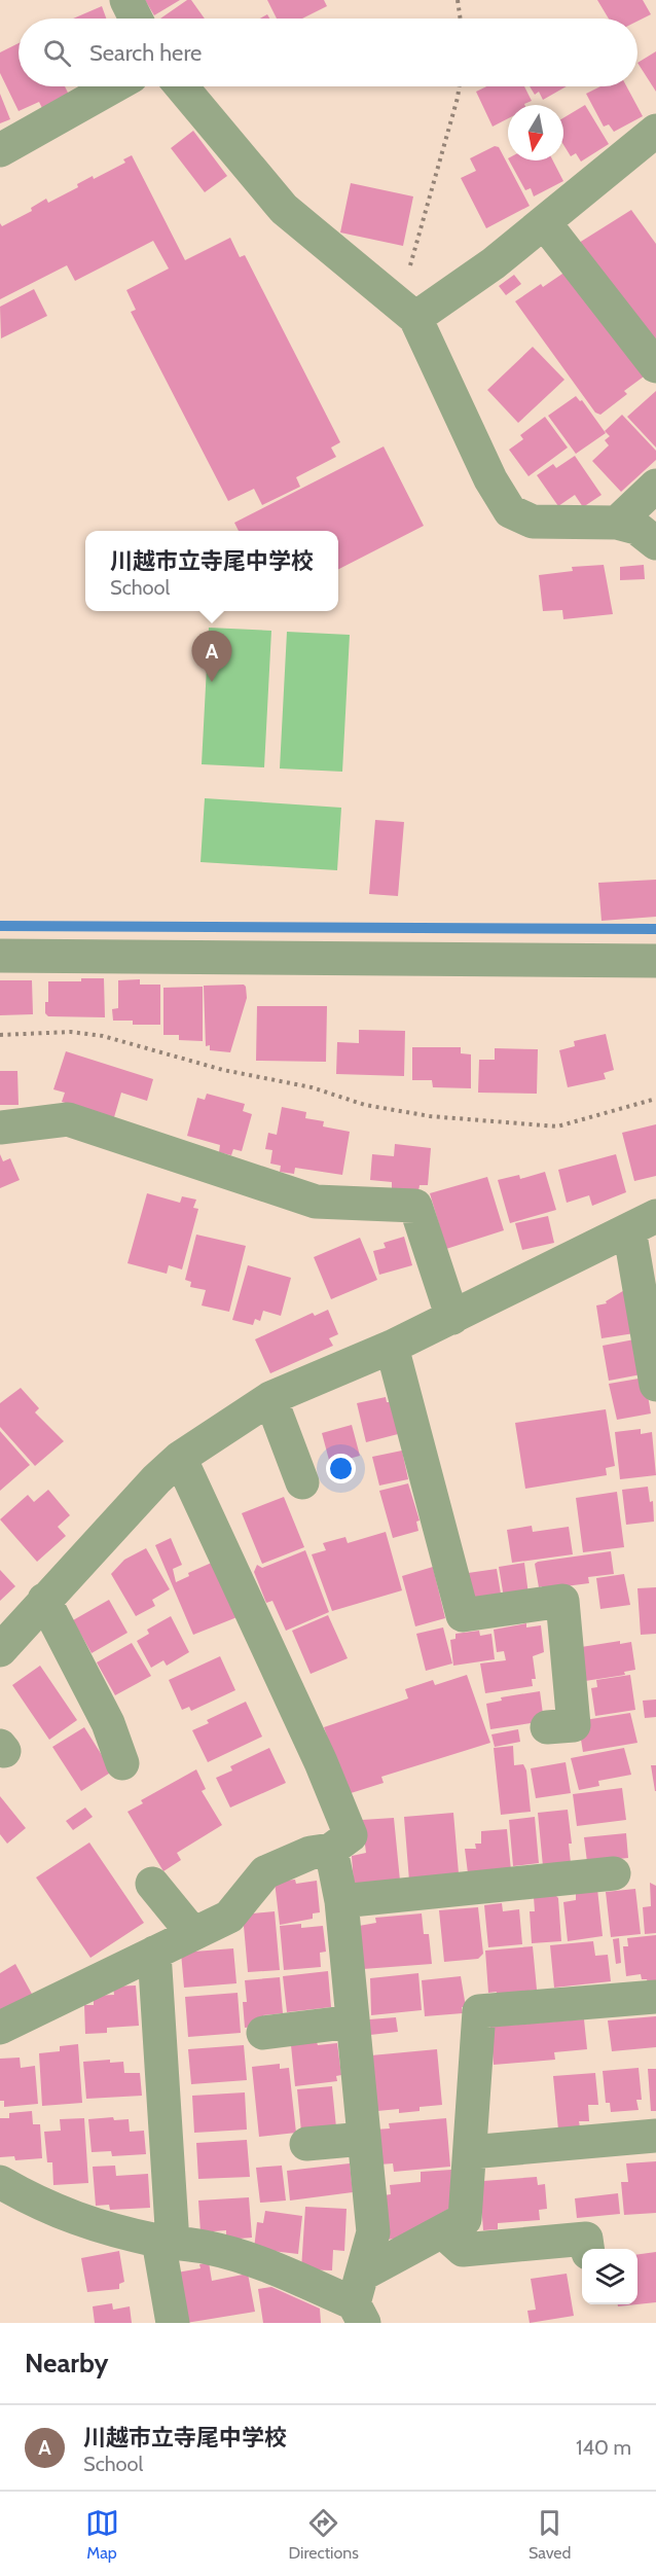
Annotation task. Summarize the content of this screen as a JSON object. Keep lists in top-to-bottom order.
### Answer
{
  "north": "bottom",
  "page": {
    "search": "Search here",
    "popup": ["川越市立寺尾中学校", "School"],
    "pins": "A",
    "heading": "Nearby",
    "list": [
      {
        "mark": "A",
        "name": "川越市立寺尾中学校",
        "note": "School",
        "value": "140 m"
      }
    ],
    "nav": ["Map", "Directions", "Saved"]
  }
}
